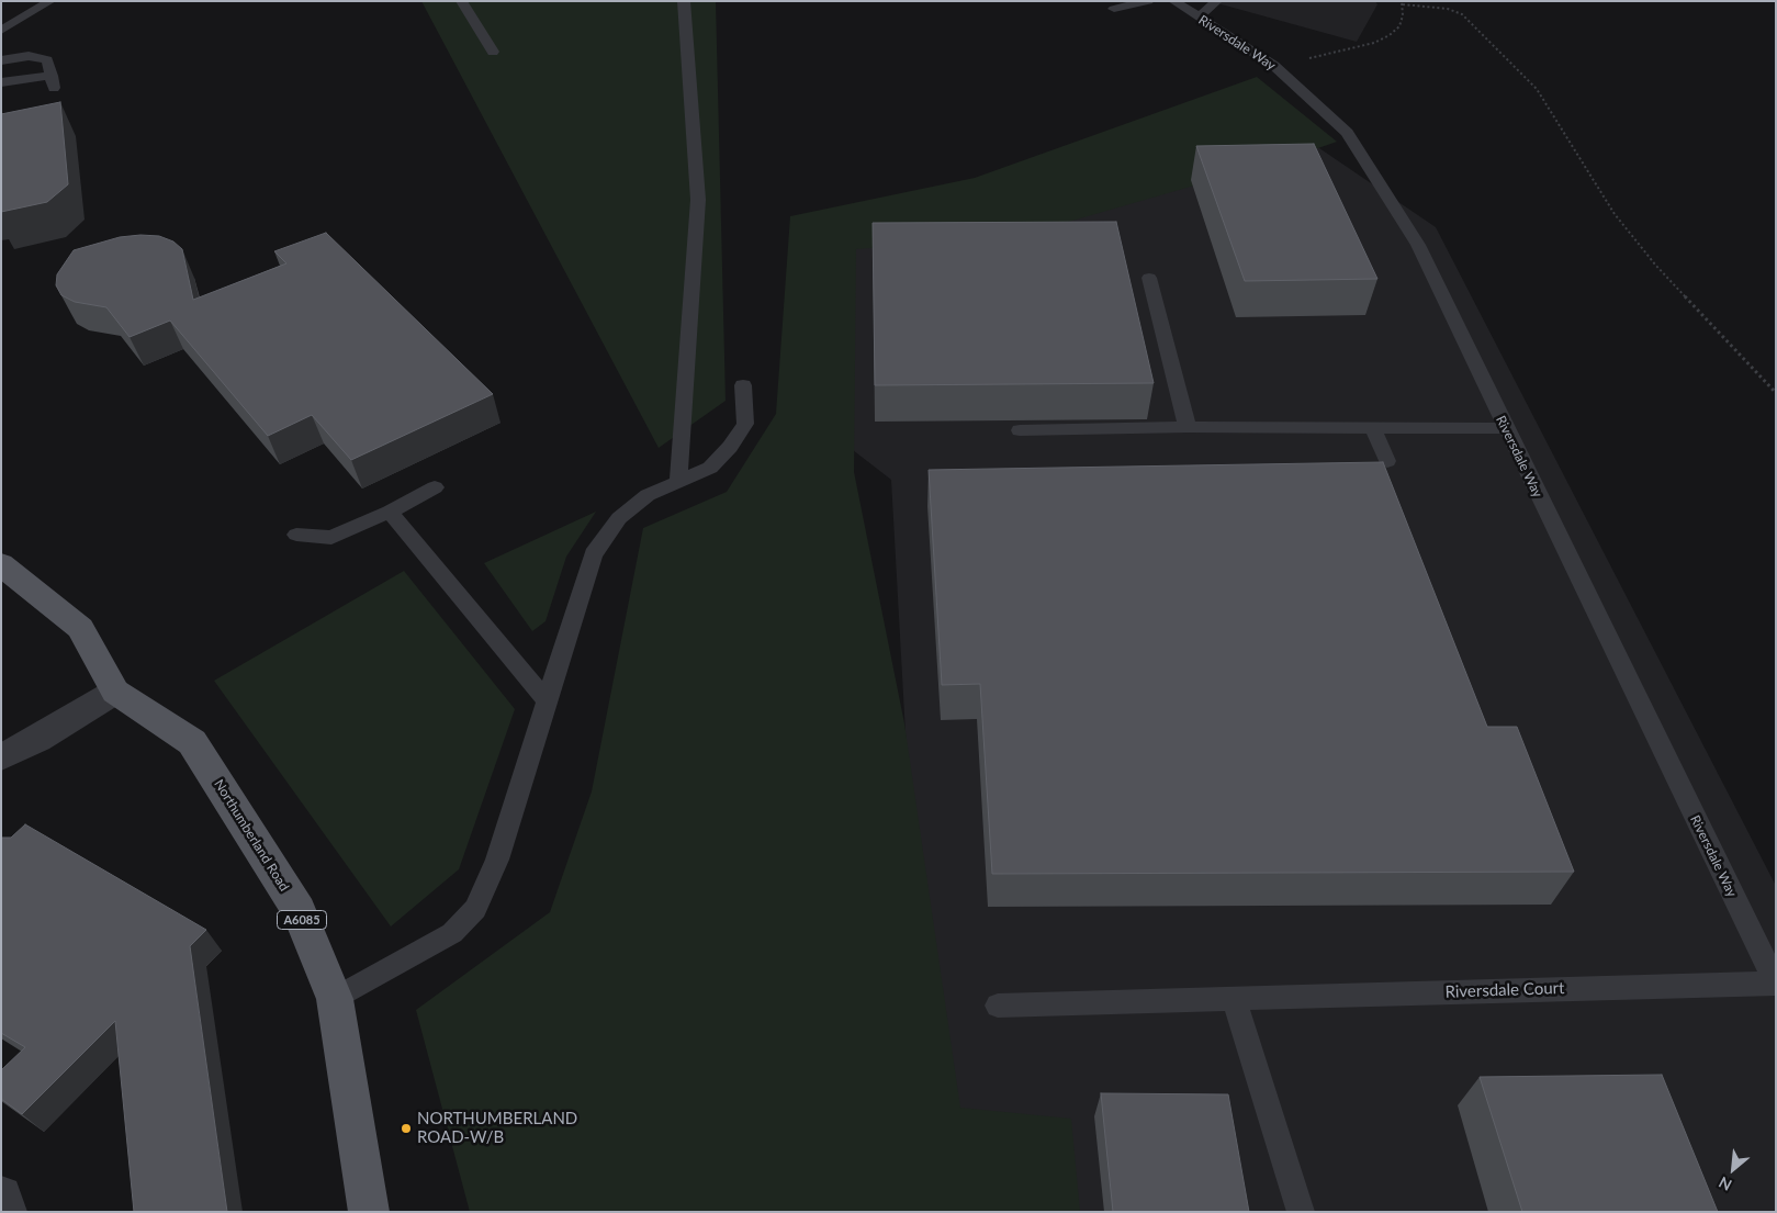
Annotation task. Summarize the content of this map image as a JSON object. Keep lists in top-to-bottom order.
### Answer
{
  "streets": {
    "main road": ["Northumberland Road", "A6085"],
    "lane": ["Riversdale Way", "Riversdale Court"]
  },
  "crossings": [
    ["Riversdale Way", "Riversdale Court"],
    ["Northumberland Road", "A6085"]
  ],
  "places": ["NORTHUMBERLAND ROAD-W/B"],
  "north": "bottom left"
}
